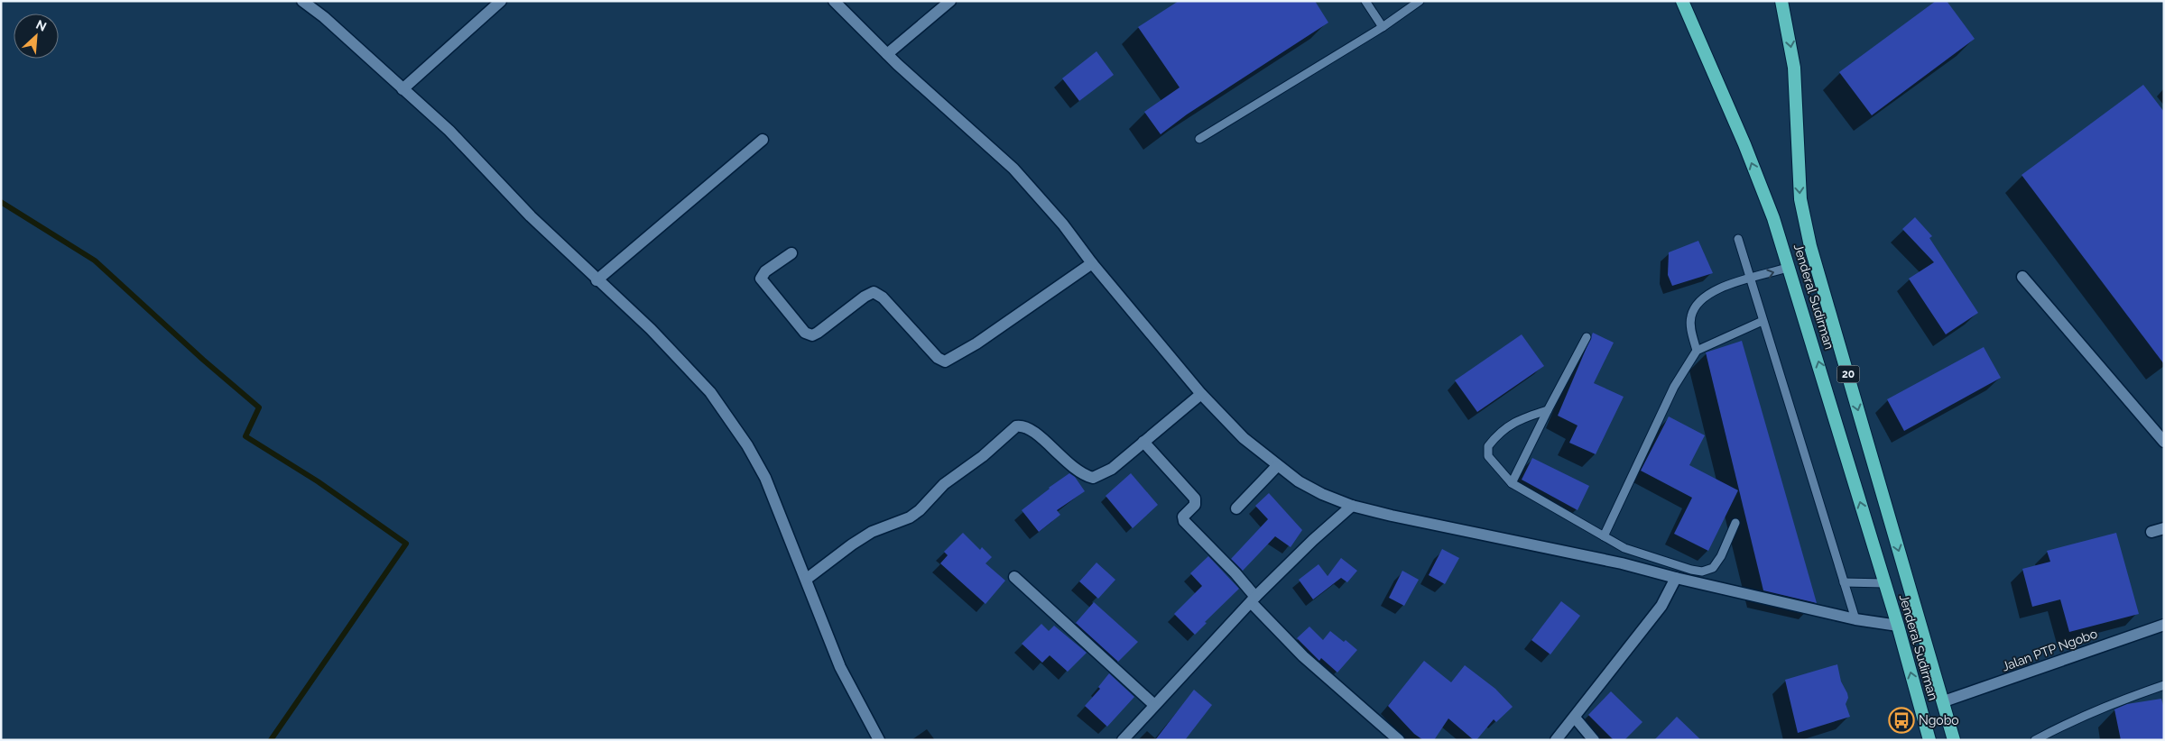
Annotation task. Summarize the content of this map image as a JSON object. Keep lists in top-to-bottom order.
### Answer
{
  "streets": {
    "highway": ["Jenderal Sudirman", "20"],
    "street": ["Jalan PTP Ngobo"]
  },
  "crossings": [
    ["Jenderal Sudirman", "Jalan PTP Ngobo"]
  ],
  "places": {
    "bus stop": ["Ngobo"]
  },
  "north": "top right"
}
